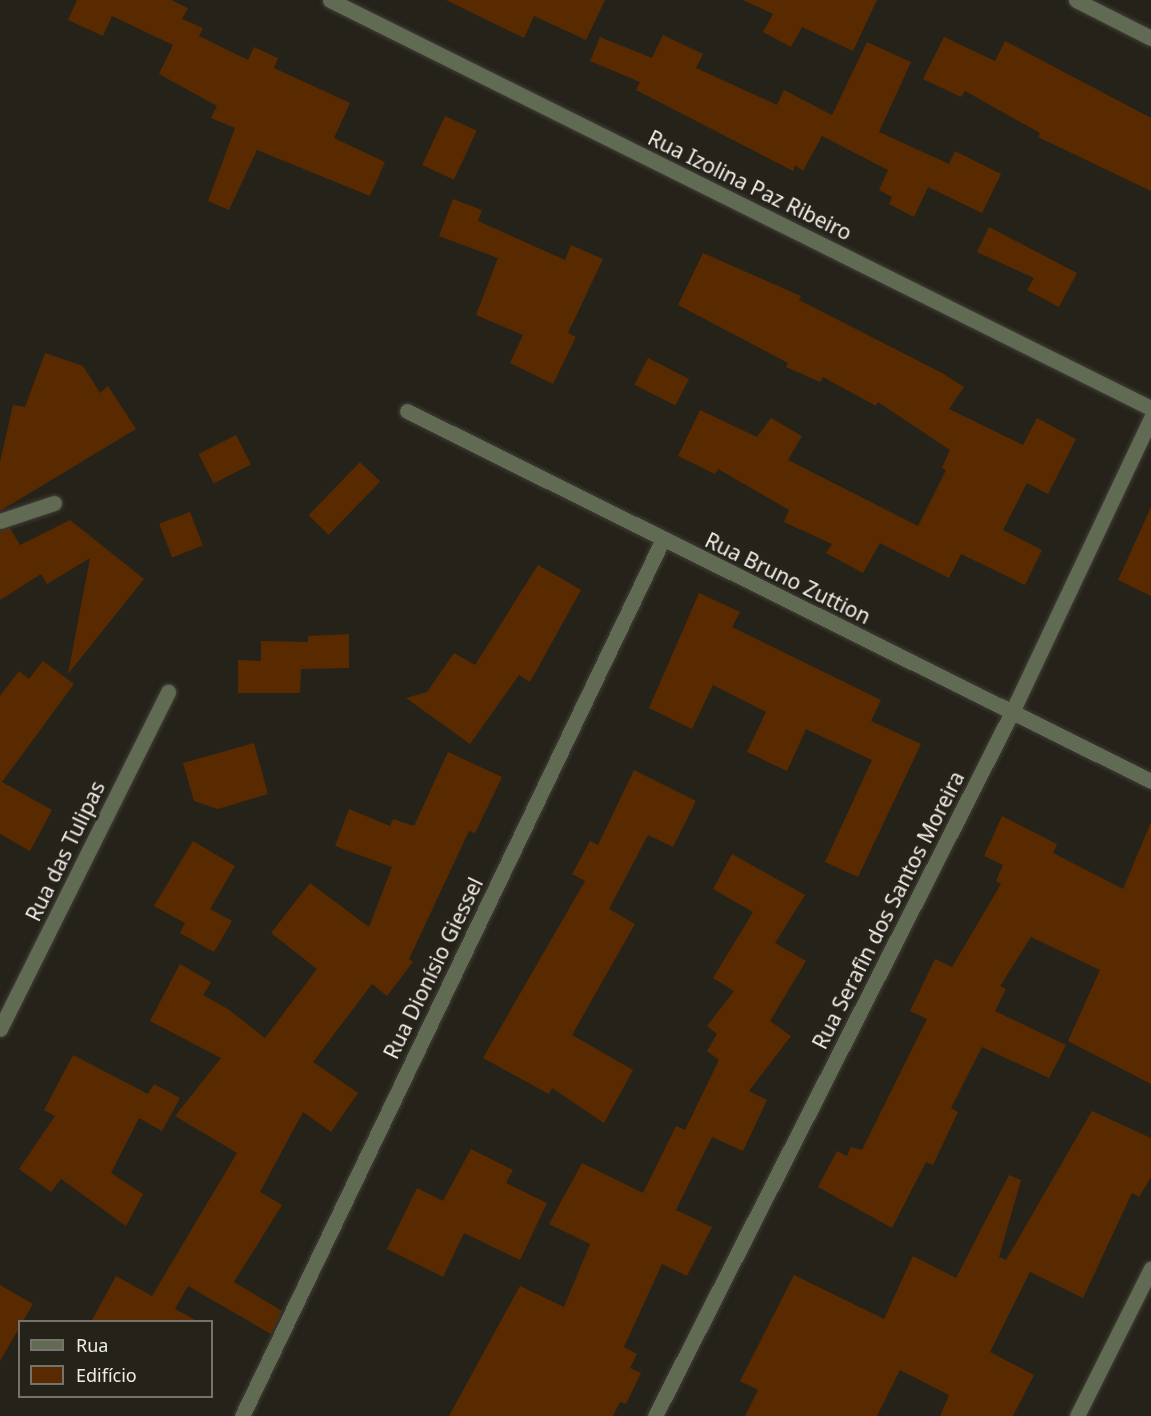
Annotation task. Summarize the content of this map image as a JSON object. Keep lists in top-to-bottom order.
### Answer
{
  "streets": {
    "street": [
      "Rua Izolina Paz Ribeiro",
      "Rua Bruno Zuttion",
      "Rua das Tulipas",
      "Rua Serafin dos Santos Moreira",
      "Rua Dionísio Giessel"
    ]
  },
  "crossings": [
    ["Rua Bruno Zuttion", "Rua Serafin dos Santos Moreira"],
    ["Rua Bruno Zuttion", "Rua Dionísio Giessel"]
  ],
  "legend": ["Rua", "Edifício"]
}
